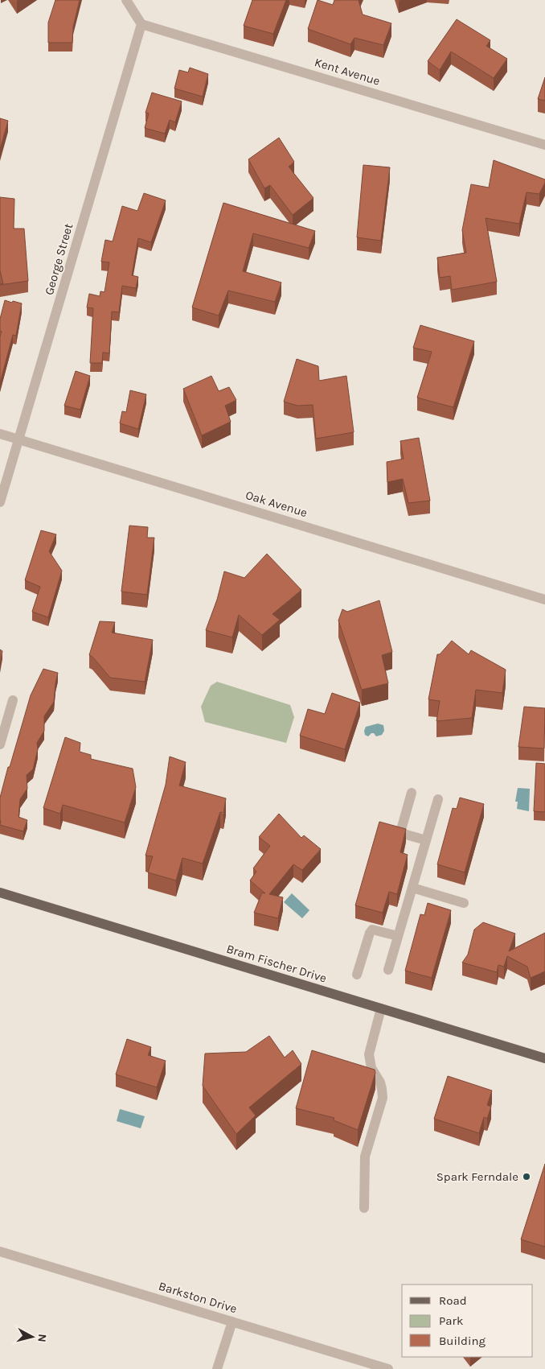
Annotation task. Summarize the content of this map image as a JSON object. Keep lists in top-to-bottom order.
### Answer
{
  "streets": {
    "main road": ["Bram Fischer Drive"],
    "street": [
      "Kent Avenue",
      "George Street",
      "Oak Avenue",
      "Barkston Drive"
    ]
  },
  "crossings": [
    ["Kent Avenue", "George Street"],
    ["George Street", "Oak Avenue"]
  ],
  "places": ["Spark Ferndale"],
  "legend": ["Road", "Park", "Building"],
  "north": "right"
}
